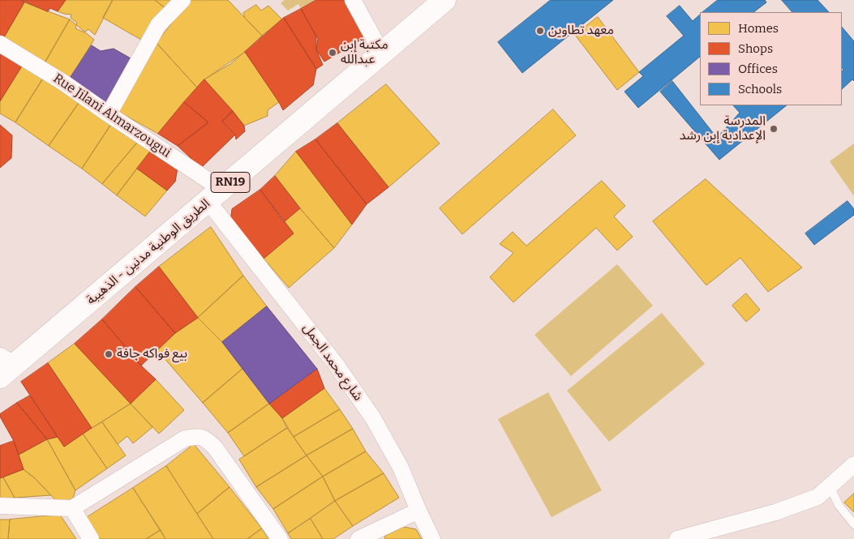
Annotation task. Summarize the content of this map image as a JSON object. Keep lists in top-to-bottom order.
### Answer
{
  "streets": {
    "main road": ["RN19", "الطريق الوطنية مدنين - الذهيبة"],
    "street": ["Rue Jilani Almarzougui", "شارع محمد الجمل"]
  },
  "crossings": [
    ["Rue Jilani Almarzougui", "الطريق الوطنية مدنين - الذهيبة"],
    ["Rue Jilani Almarzougui", "شارع محمد الجمل"],
    ["الطريق الوطنية مدنين - الذهيبة", "شارع محمد الجمل"]
  ],
  "places": [
    "معهد تطاوين",
    "مكتبة إبن عبدالله",
    "المدرسة الإعدادية إبن رشد",
    "بيع فواكه جافة"
  ],
  "legend": [
    "Homes",
    "Shops",
    "Offices",
    "Schools"
  ]
}
